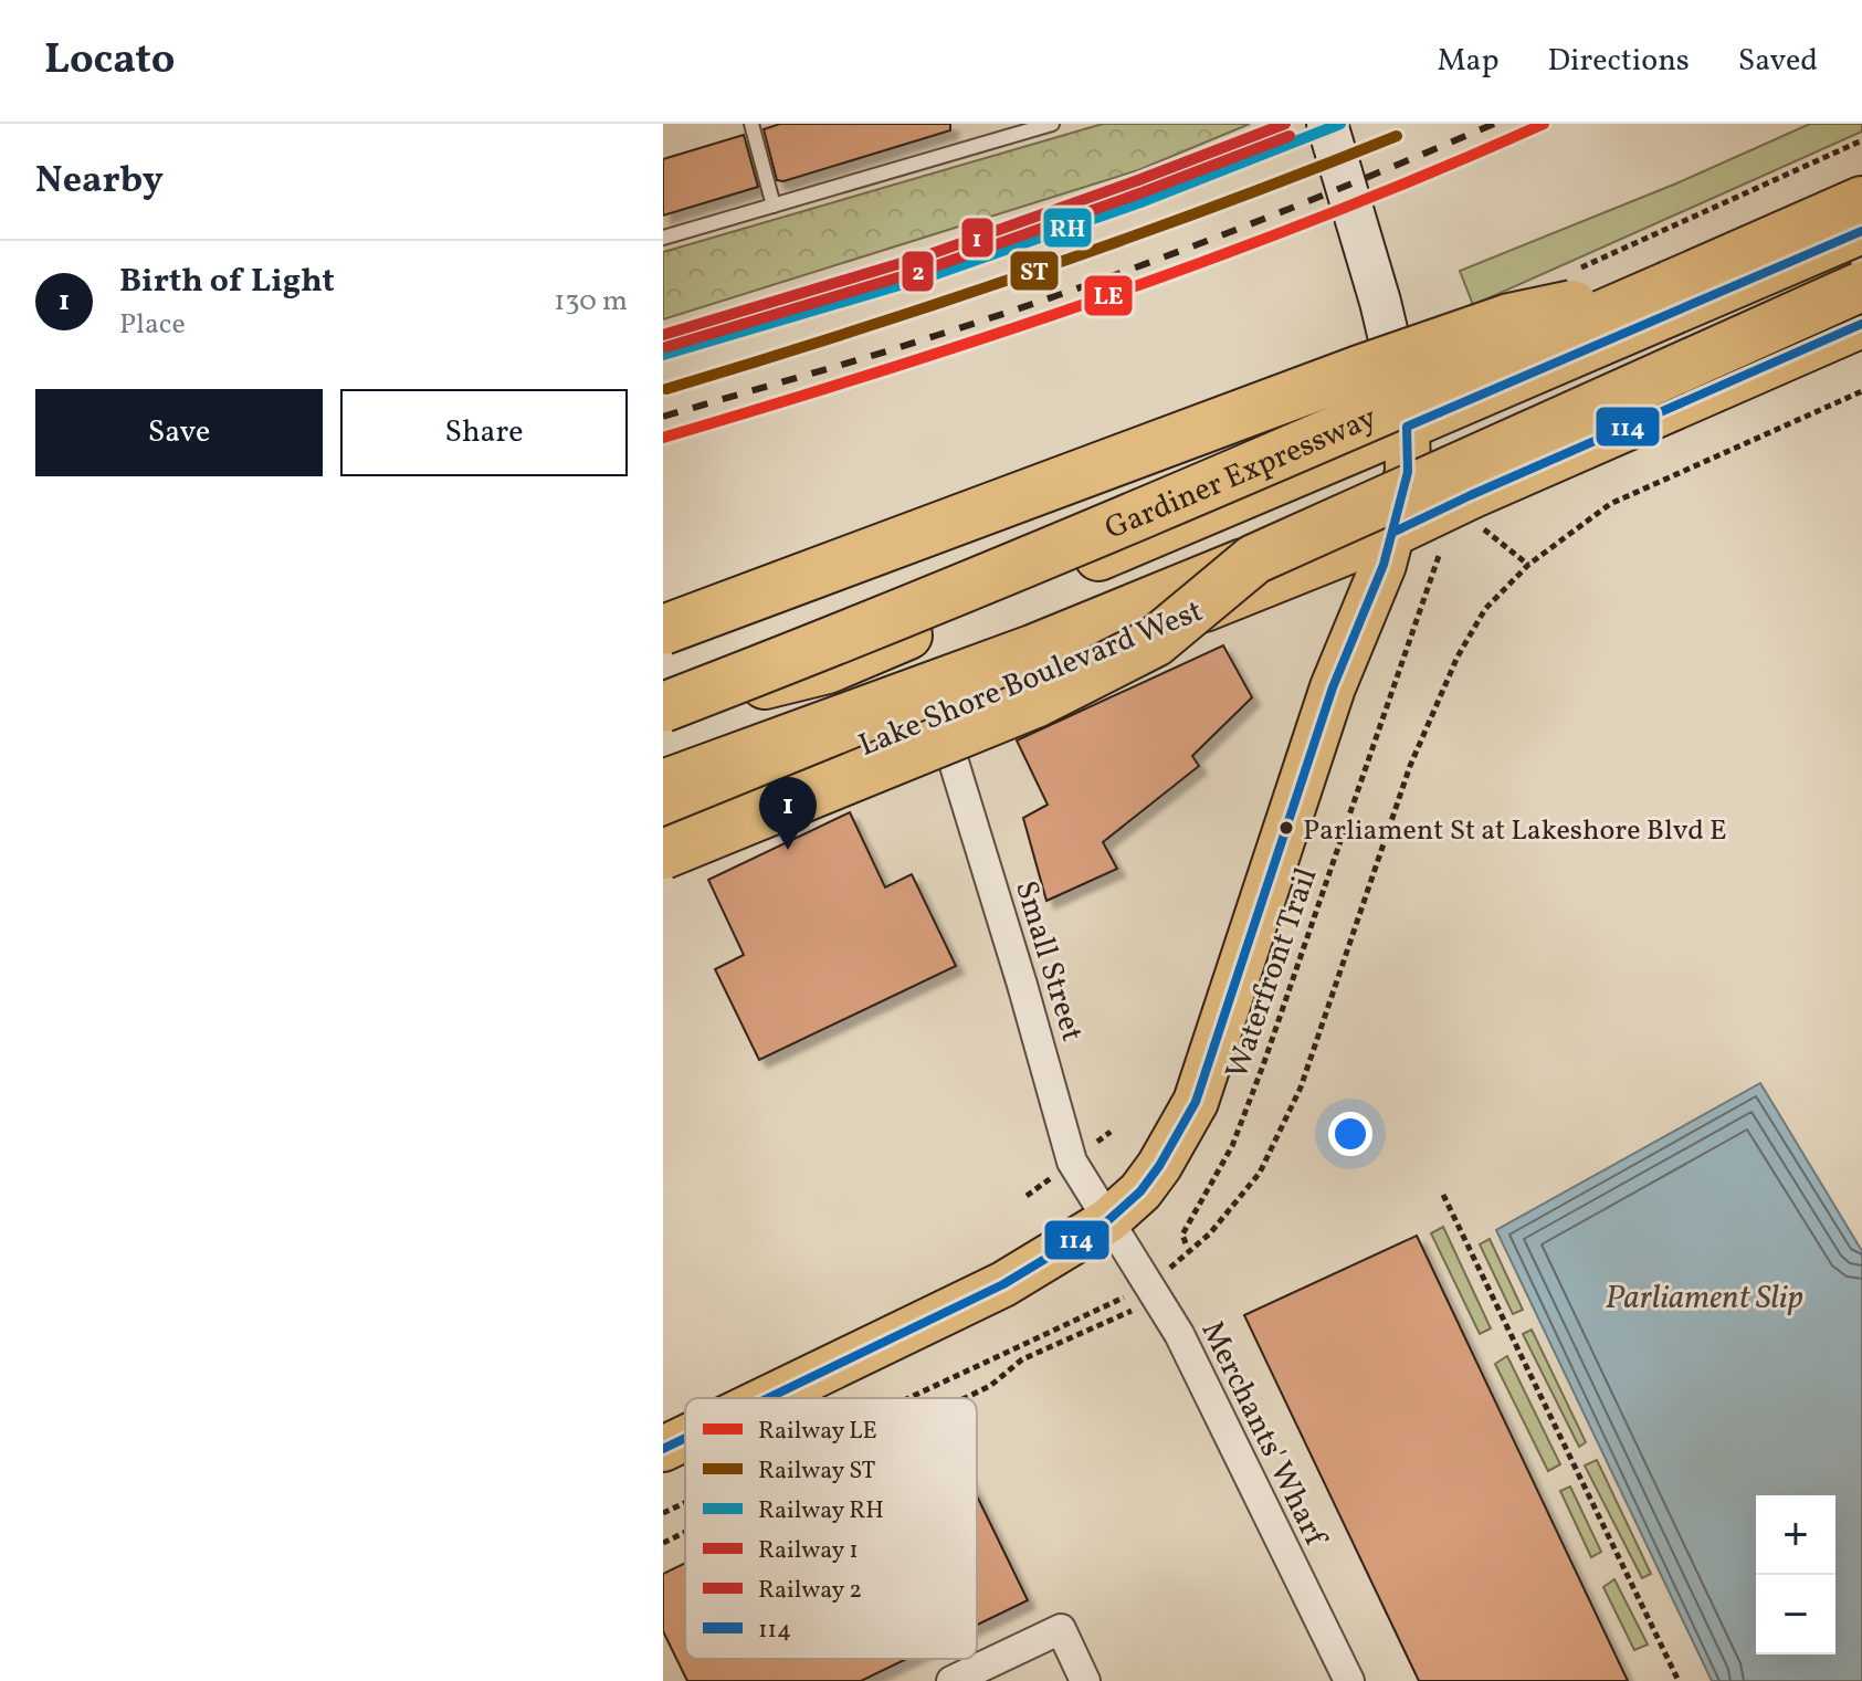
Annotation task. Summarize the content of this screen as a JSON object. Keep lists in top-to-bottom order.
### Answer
{
  "streets": {
    "highway": ["Gardiner Expressway", "Lake Shore Boulevard West"],
    "street": ["Small Street", "Merchants' Wharf"],
    "path": ["Waterfront Trail"]
  },
  "crossings": [
    ["Lake Shore Boulevard West", "Small Street"],
    ["Small Street", "Merchants' Wharf"]
  ],
  "water": ["Parliament Slip"],
  "places": ["Parliament St at Lakeshore Blvd E"],
  "lines": [
    "rail line LE",
    "rail line RH",
    "rail line 1",
    "rail line ST",
    "rail line 2",
    "transit line 114"
  ],
  "legend": [
    "Railway LE",
    "Railway ST",
    "Railway RH",
    "Railway 1",
    "Railway 2",
    "114"
  ],
  "page": {
    "header": "Locato",
    "nav": ["Map", "Directions", "Saved"],
    "heading": "Nearby",
    "list": [
      {
        "mark": "1",
        "name": "Birth of Light",
        "note": "Place",
        "value": "130 m"
      }
    ],
    "buttons": ["Save", "Share"],
    "pins": "1",
    "map_buttons": ["+", "−"]
  }
}
